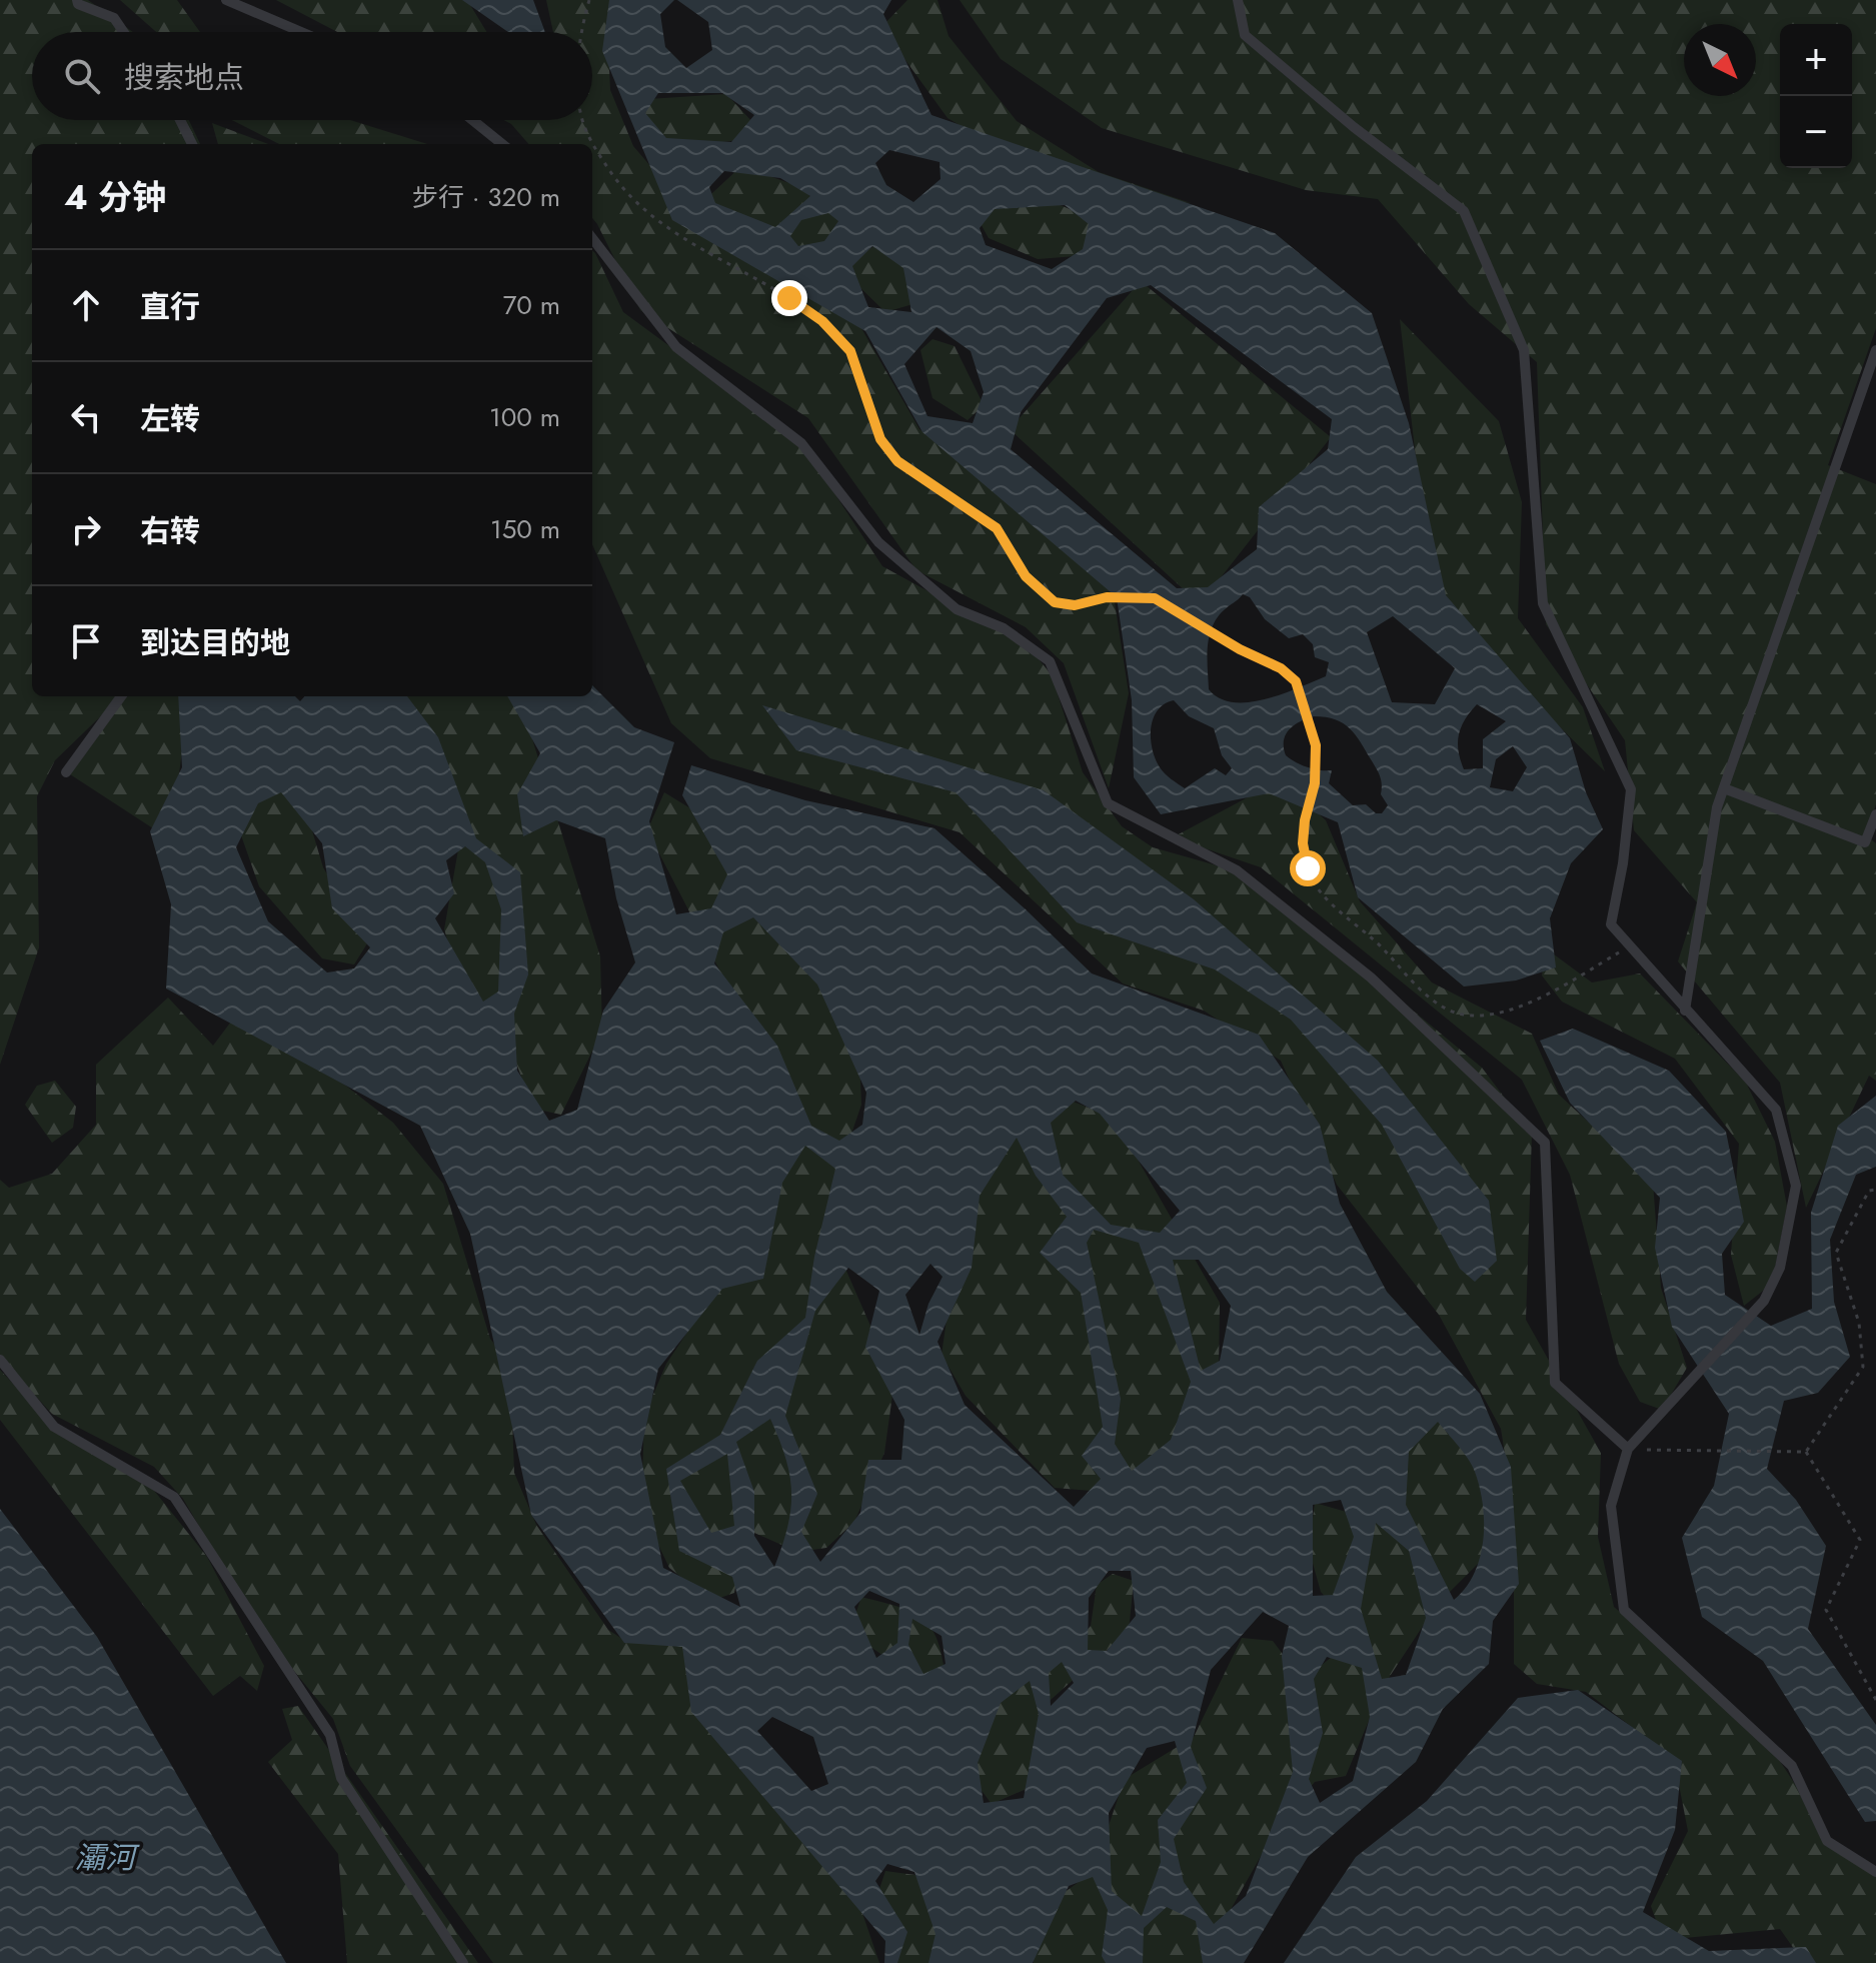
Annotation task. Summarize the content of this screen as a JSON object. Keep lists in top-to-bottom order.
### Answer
{
  "water": ["灞河"],
  "north": "bottom right",
  "page": {
    "map_buttons": ["+", "−"],
    "search": "搜索地点",
    "heading": ["4 分钟", "步行 · 320 m"],
    "list": [
      ["直行", "70 m"],
      ["左转", "100 m"],
      ["右转", "150 m"],
      "到达目的地"
    ]
  }
}
